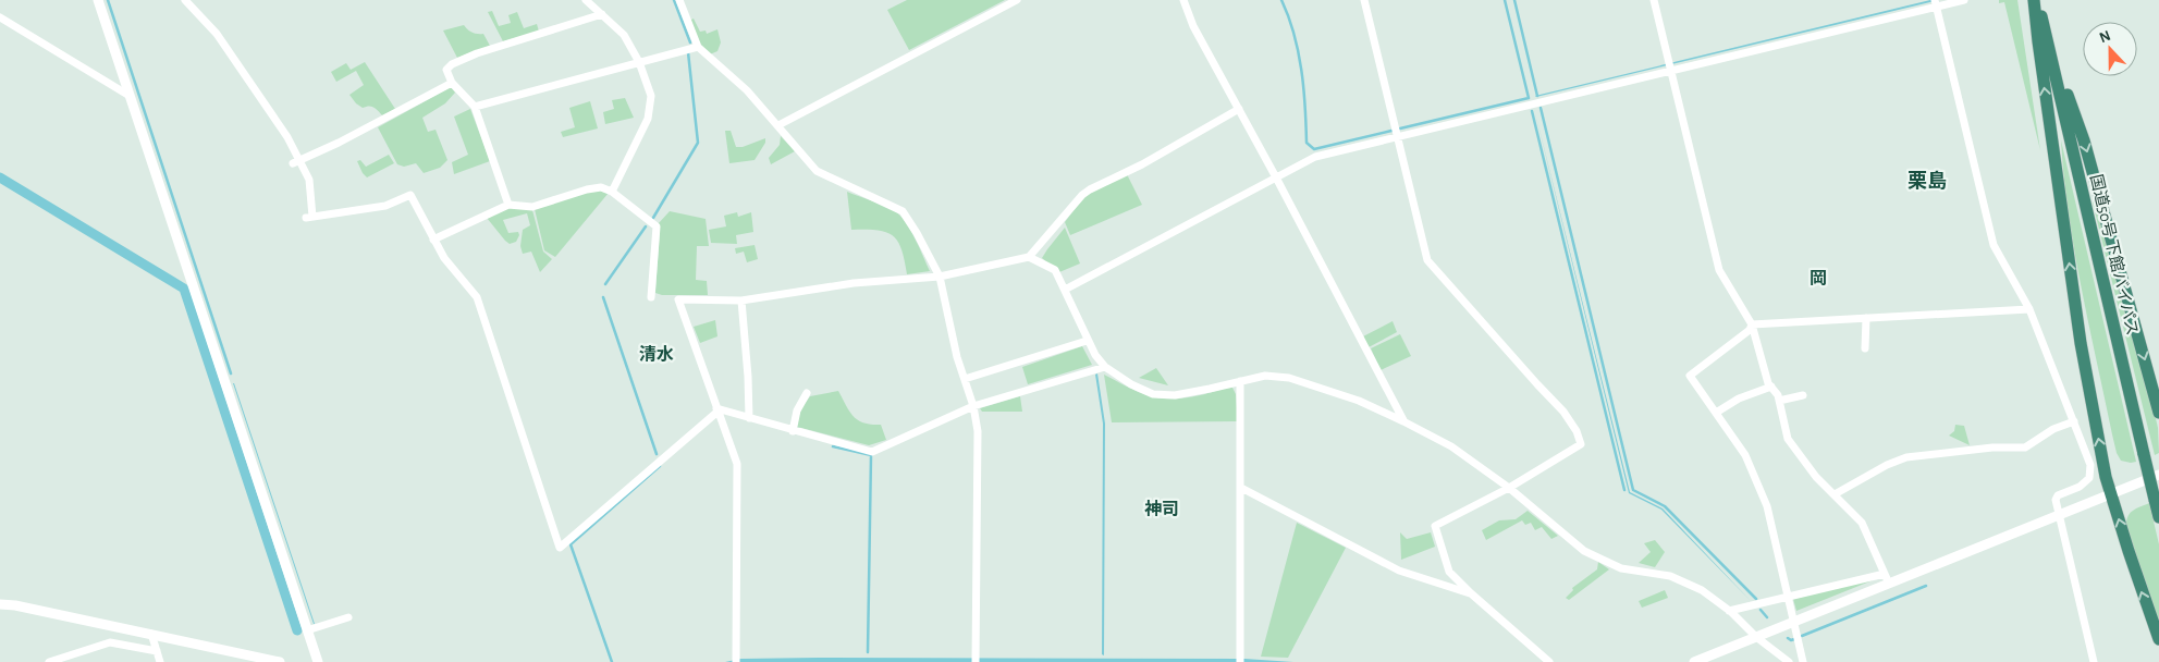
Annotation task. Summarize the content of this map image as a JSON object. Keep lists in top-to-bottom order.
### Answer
{
  "streets": {
    "highway": ["国道50号 下館バイパス"]
  },
  "districts": [
    "栗島",
    "岡",
    "清水",
    "神司"
  ],
  "north": "top"
}
